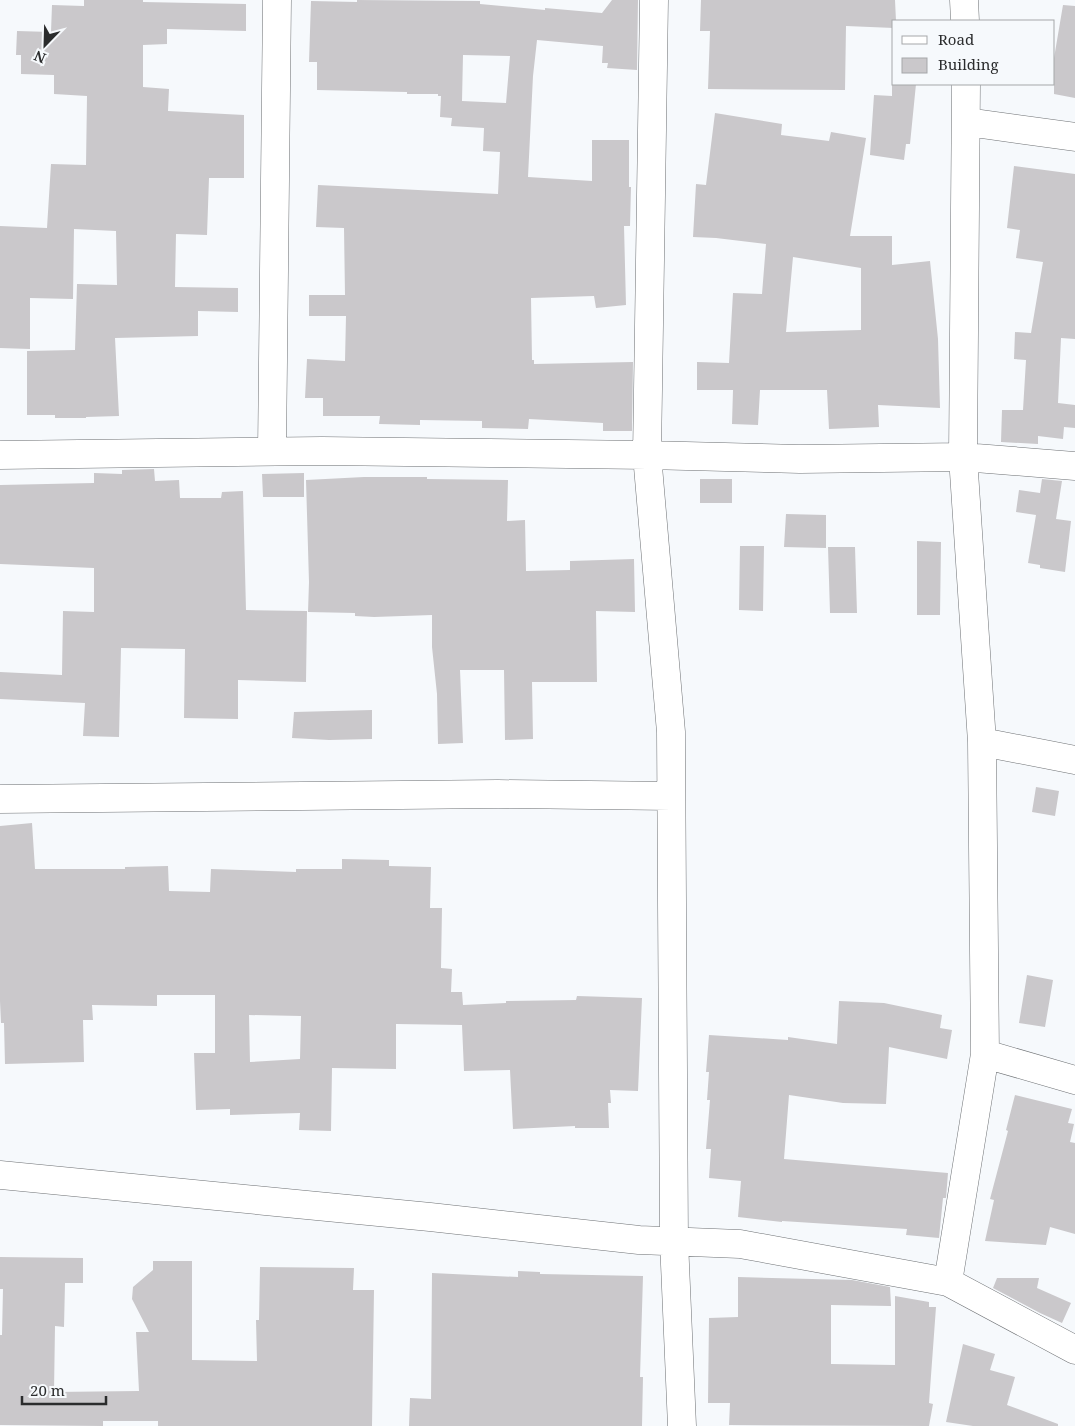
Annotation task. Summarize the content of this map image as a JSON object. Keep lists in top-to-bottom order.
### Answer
{
  "legend": ["Road", "Building"],
  "scale_bar": "20 m",
  "north": "bottom left"
}
